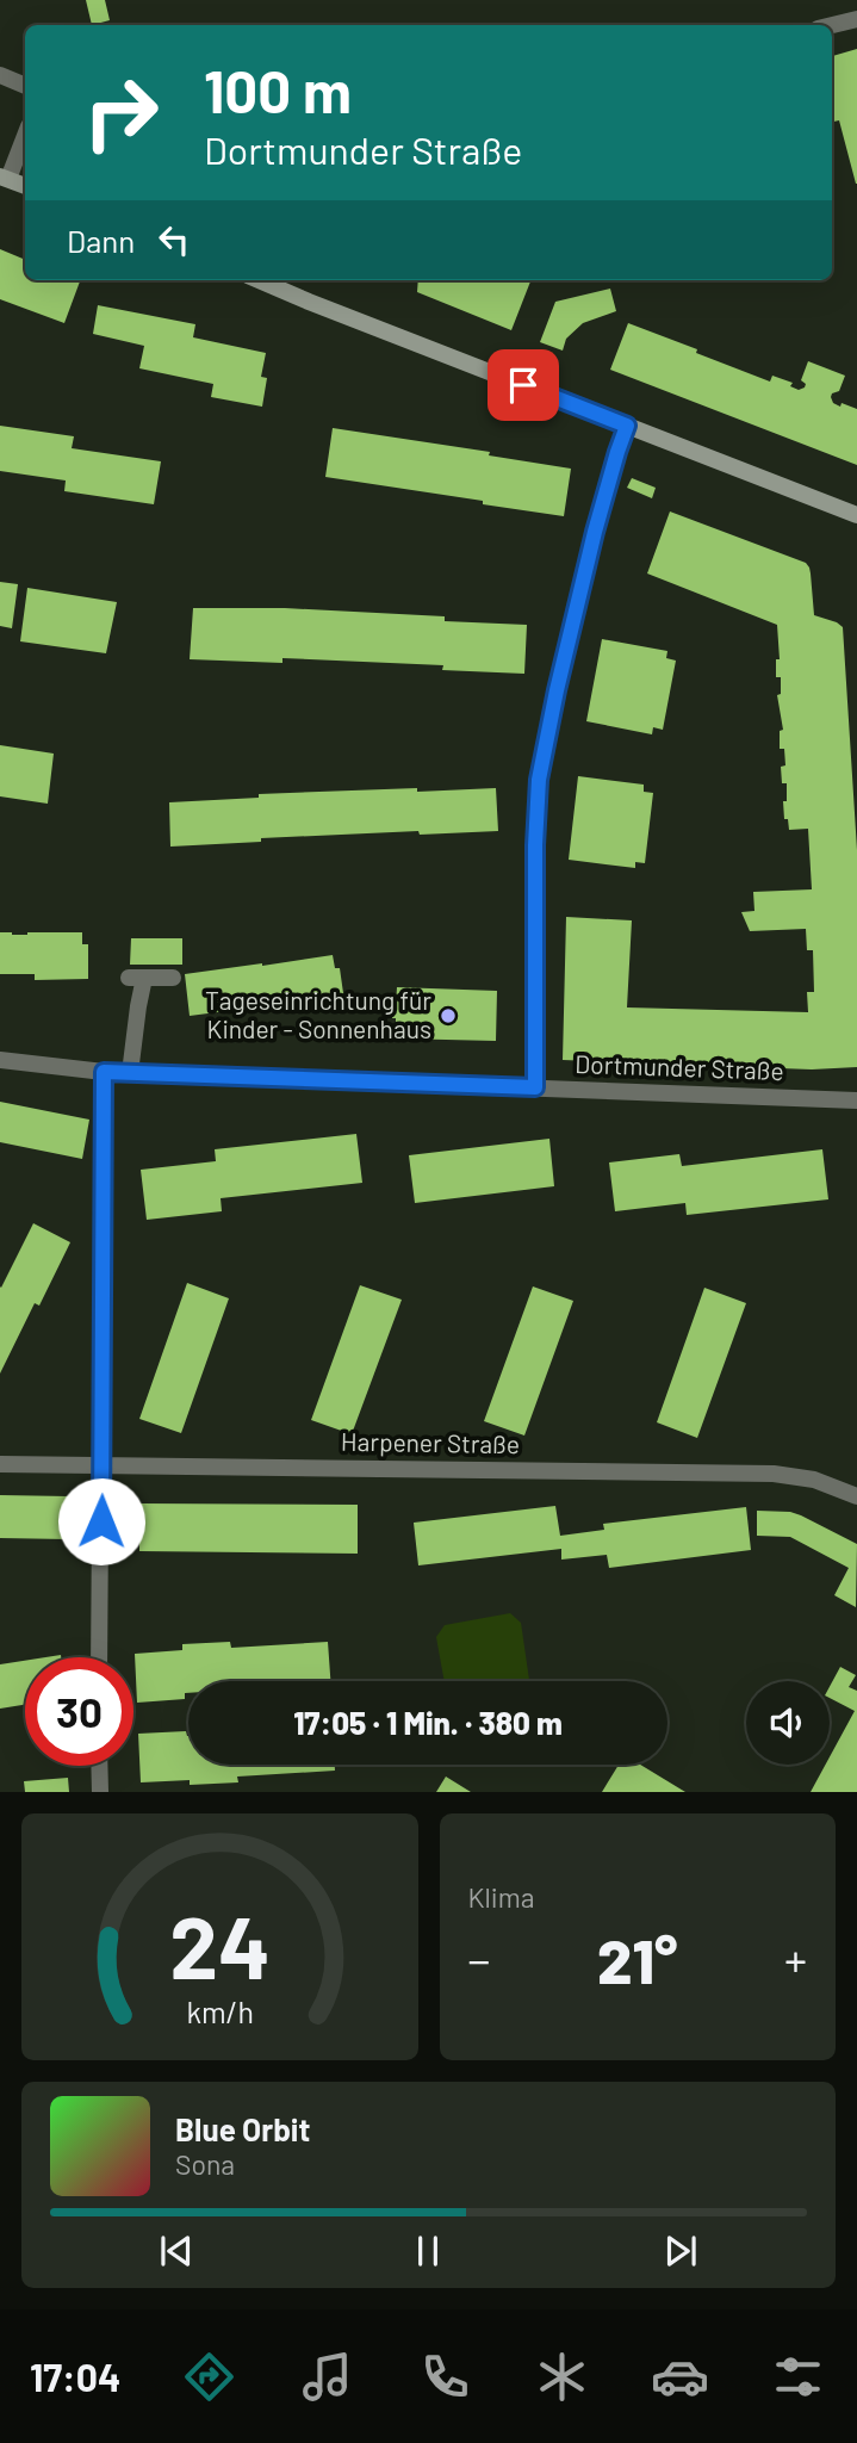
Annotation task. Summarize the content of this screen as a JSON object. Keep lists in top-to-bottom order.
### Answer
{
  "streets": {
    "street": ["Dortmunder Straße", "Harpener Straße"]
  },
  "places": ["Tageseinrichtung für Kinder - Sonnenhaus"],
  "page": {
    "turn": ["100 m", "Dortmunder Straße"],
    "then": "Dann",
    "limit": "30",
    "trip": "17:05 · 1 Min. · 380 m",
    "tile": "Klima",
    "heat": ["−", "21°", "+"],
    "song": ["Blue Orbit", "Sona"],
    "tabs": "17:04",
    "gauge": ["24", "km/h"]
  }
}
